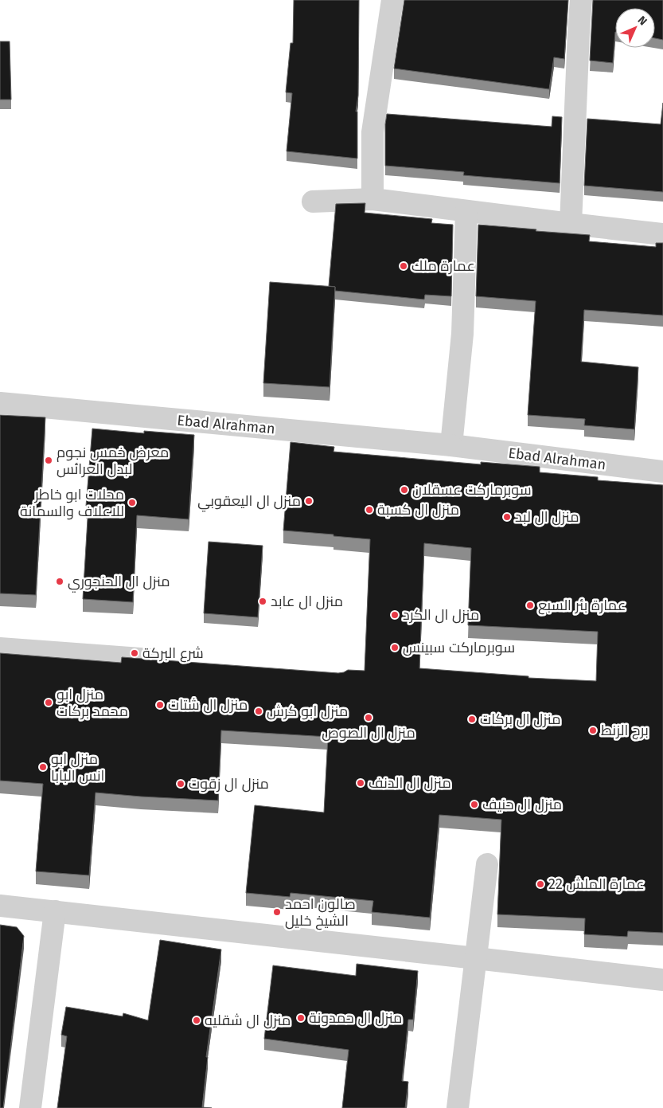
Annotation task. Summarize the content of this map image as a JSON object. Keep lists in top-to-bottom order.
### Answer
{
  "streets": {
    "street": ["Ebad Alrahman"]
  },
  "places": [
    "عمارة ملك",
    "معرض خمس نجوم لبدل العرائس",
    "سوبرماركت عسقلان",
    "منزل ال اليعقوبي",
    "محلات ابو خاطر للاعلاف والسمانة",
    "منزل ال كسبة",
    "منزل ال لبد",
    "منزل ال الحنجوري",
    "منزل ال عابد",
    "عمارة بئر السبع",
    "منزل ال الكرد",
    "سوبرماركت سبينس",
    "شرع البركة",
    "منزل ابو محمد بركات",
    "منزل ال شتات",
    "منزل ابو كرش",
    "منزل ال الصوص",
    "منزل ال بركات",
    "برج الزنط",
    "منزل ابو انس البابا",
    "منزل ال الدنف",
    "منزل ال زقوت",
    "منزل ال حنيف",
    "عمارة الملش 22",
    "صالون احمد الشيخ خليل",
    "منزل ال حمدونة",
    "منزل ال شقليه"
  ],
  "north": "top right"
}
